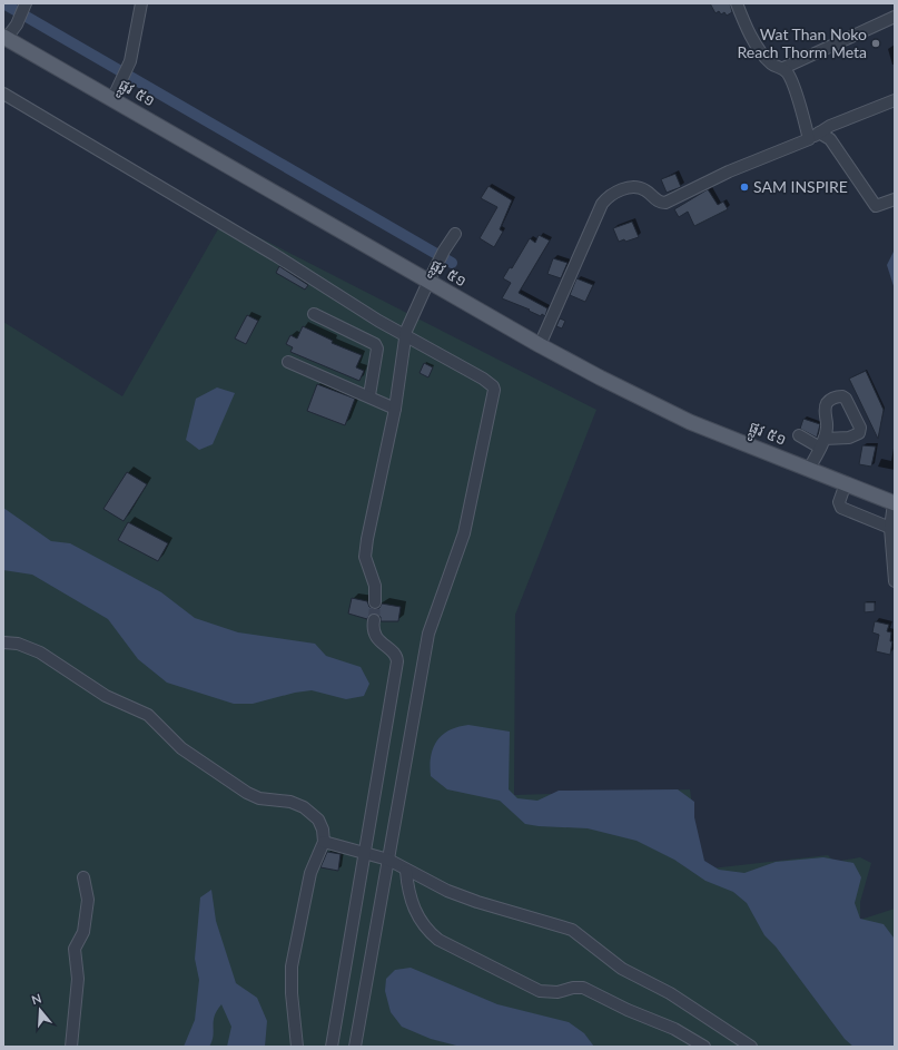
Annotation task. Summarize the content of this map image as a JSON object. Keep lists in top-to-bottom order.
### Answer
{
  "streets": {
    "main road": ["ផ្លូវ ៥១"]
  },
  "places": ["Wat Than Noko Reach Thorm Meta", "SAM INSPIRE"],
  "north": "top"
}
